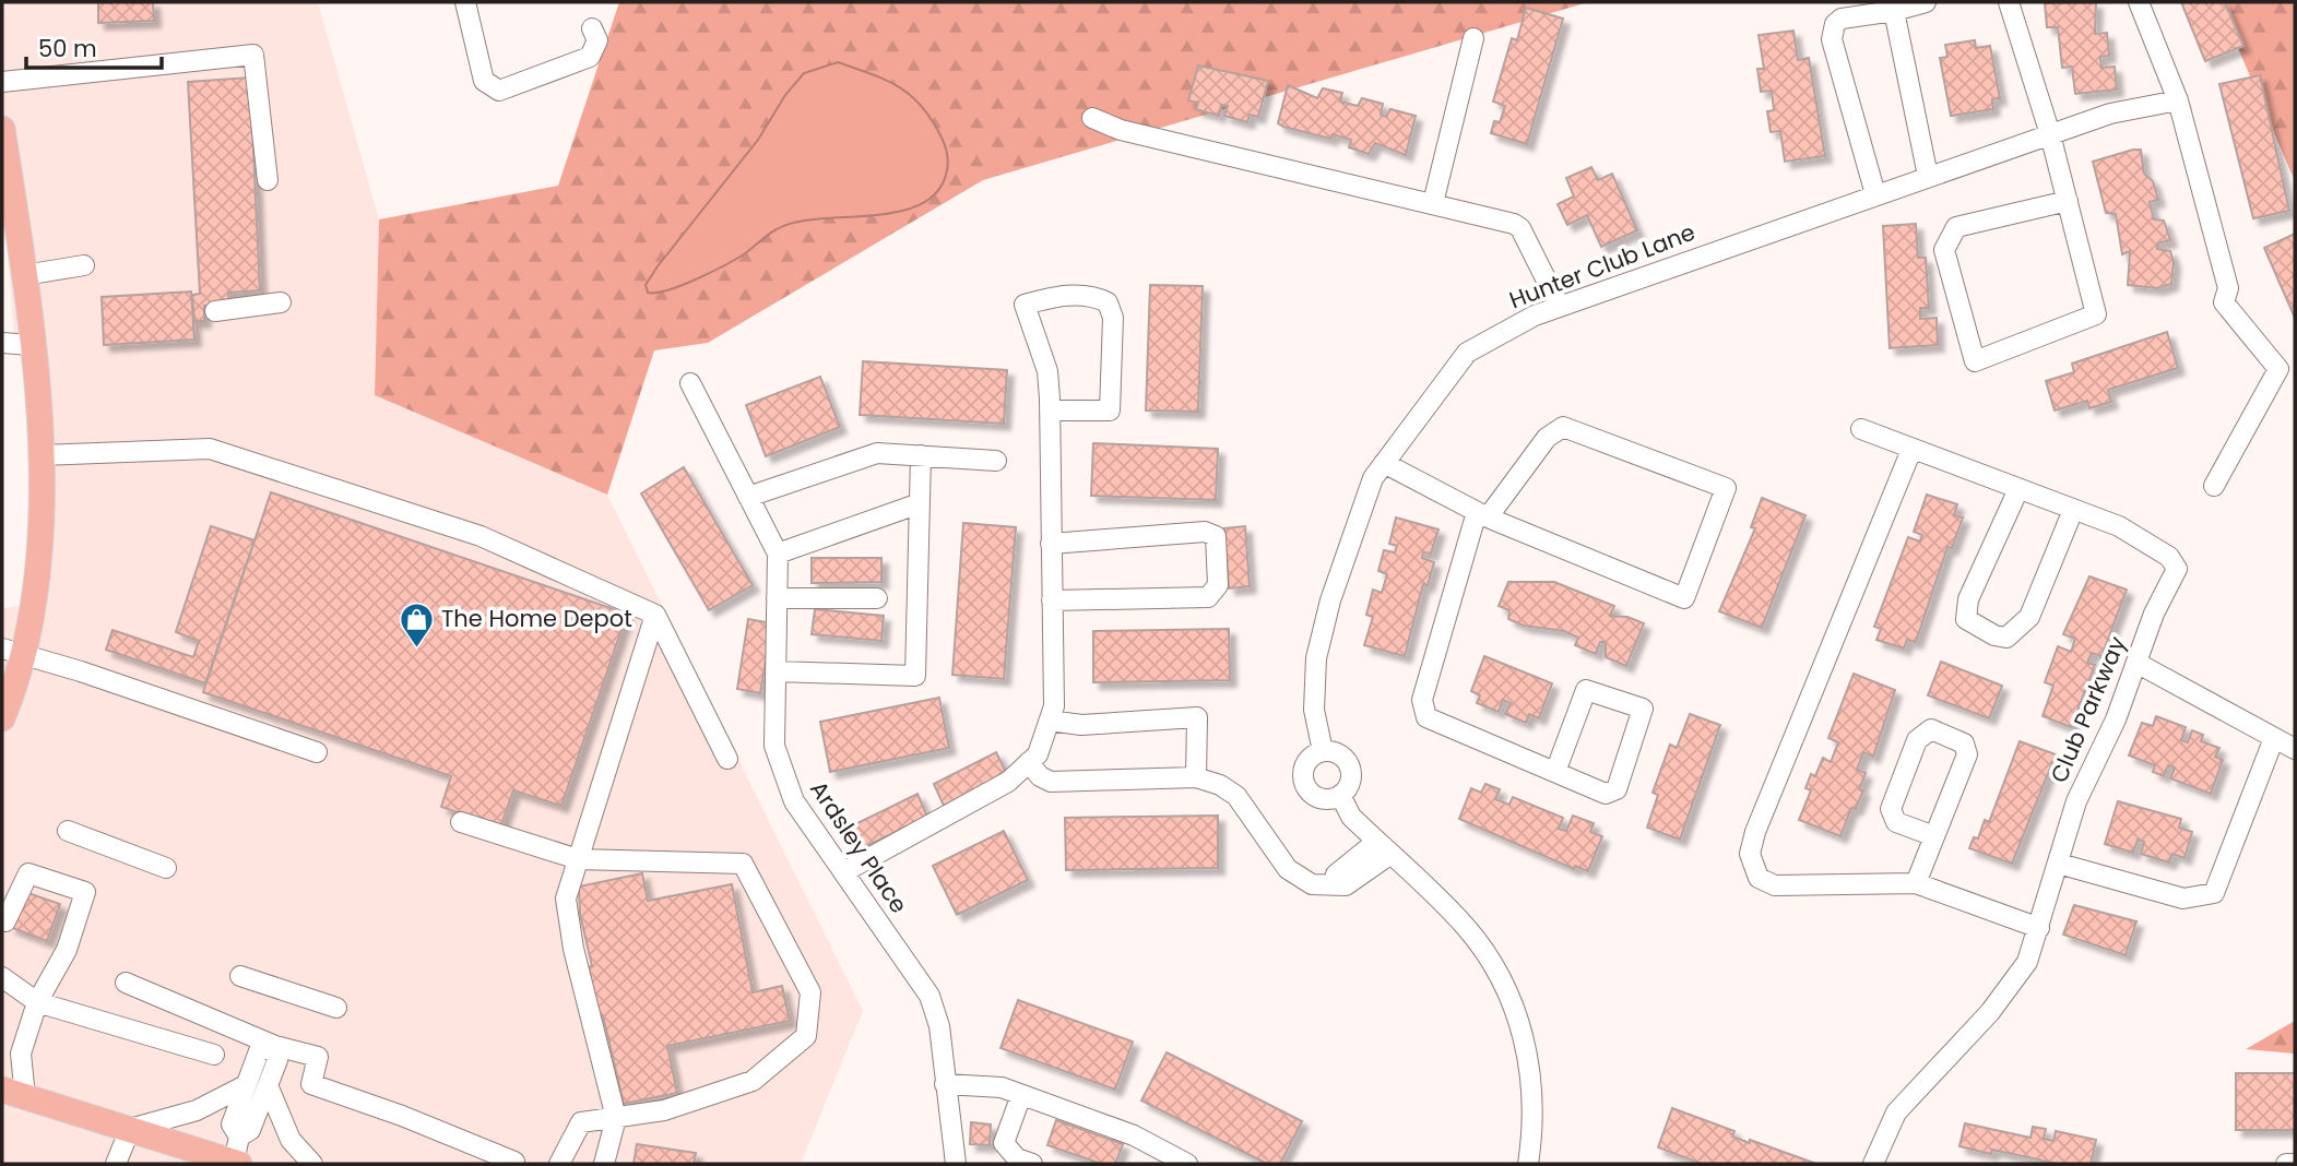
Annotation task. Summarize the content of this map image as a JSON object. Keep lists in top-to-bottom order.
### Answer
{
  "streets": {
    "street": ["Hunter Club Lane", "Club Parkway", "Ardsley Place"]
  },
  "places": {
    "shop": ["The Home Depot"]
  },
  "scale_bar": "50 m"
}
